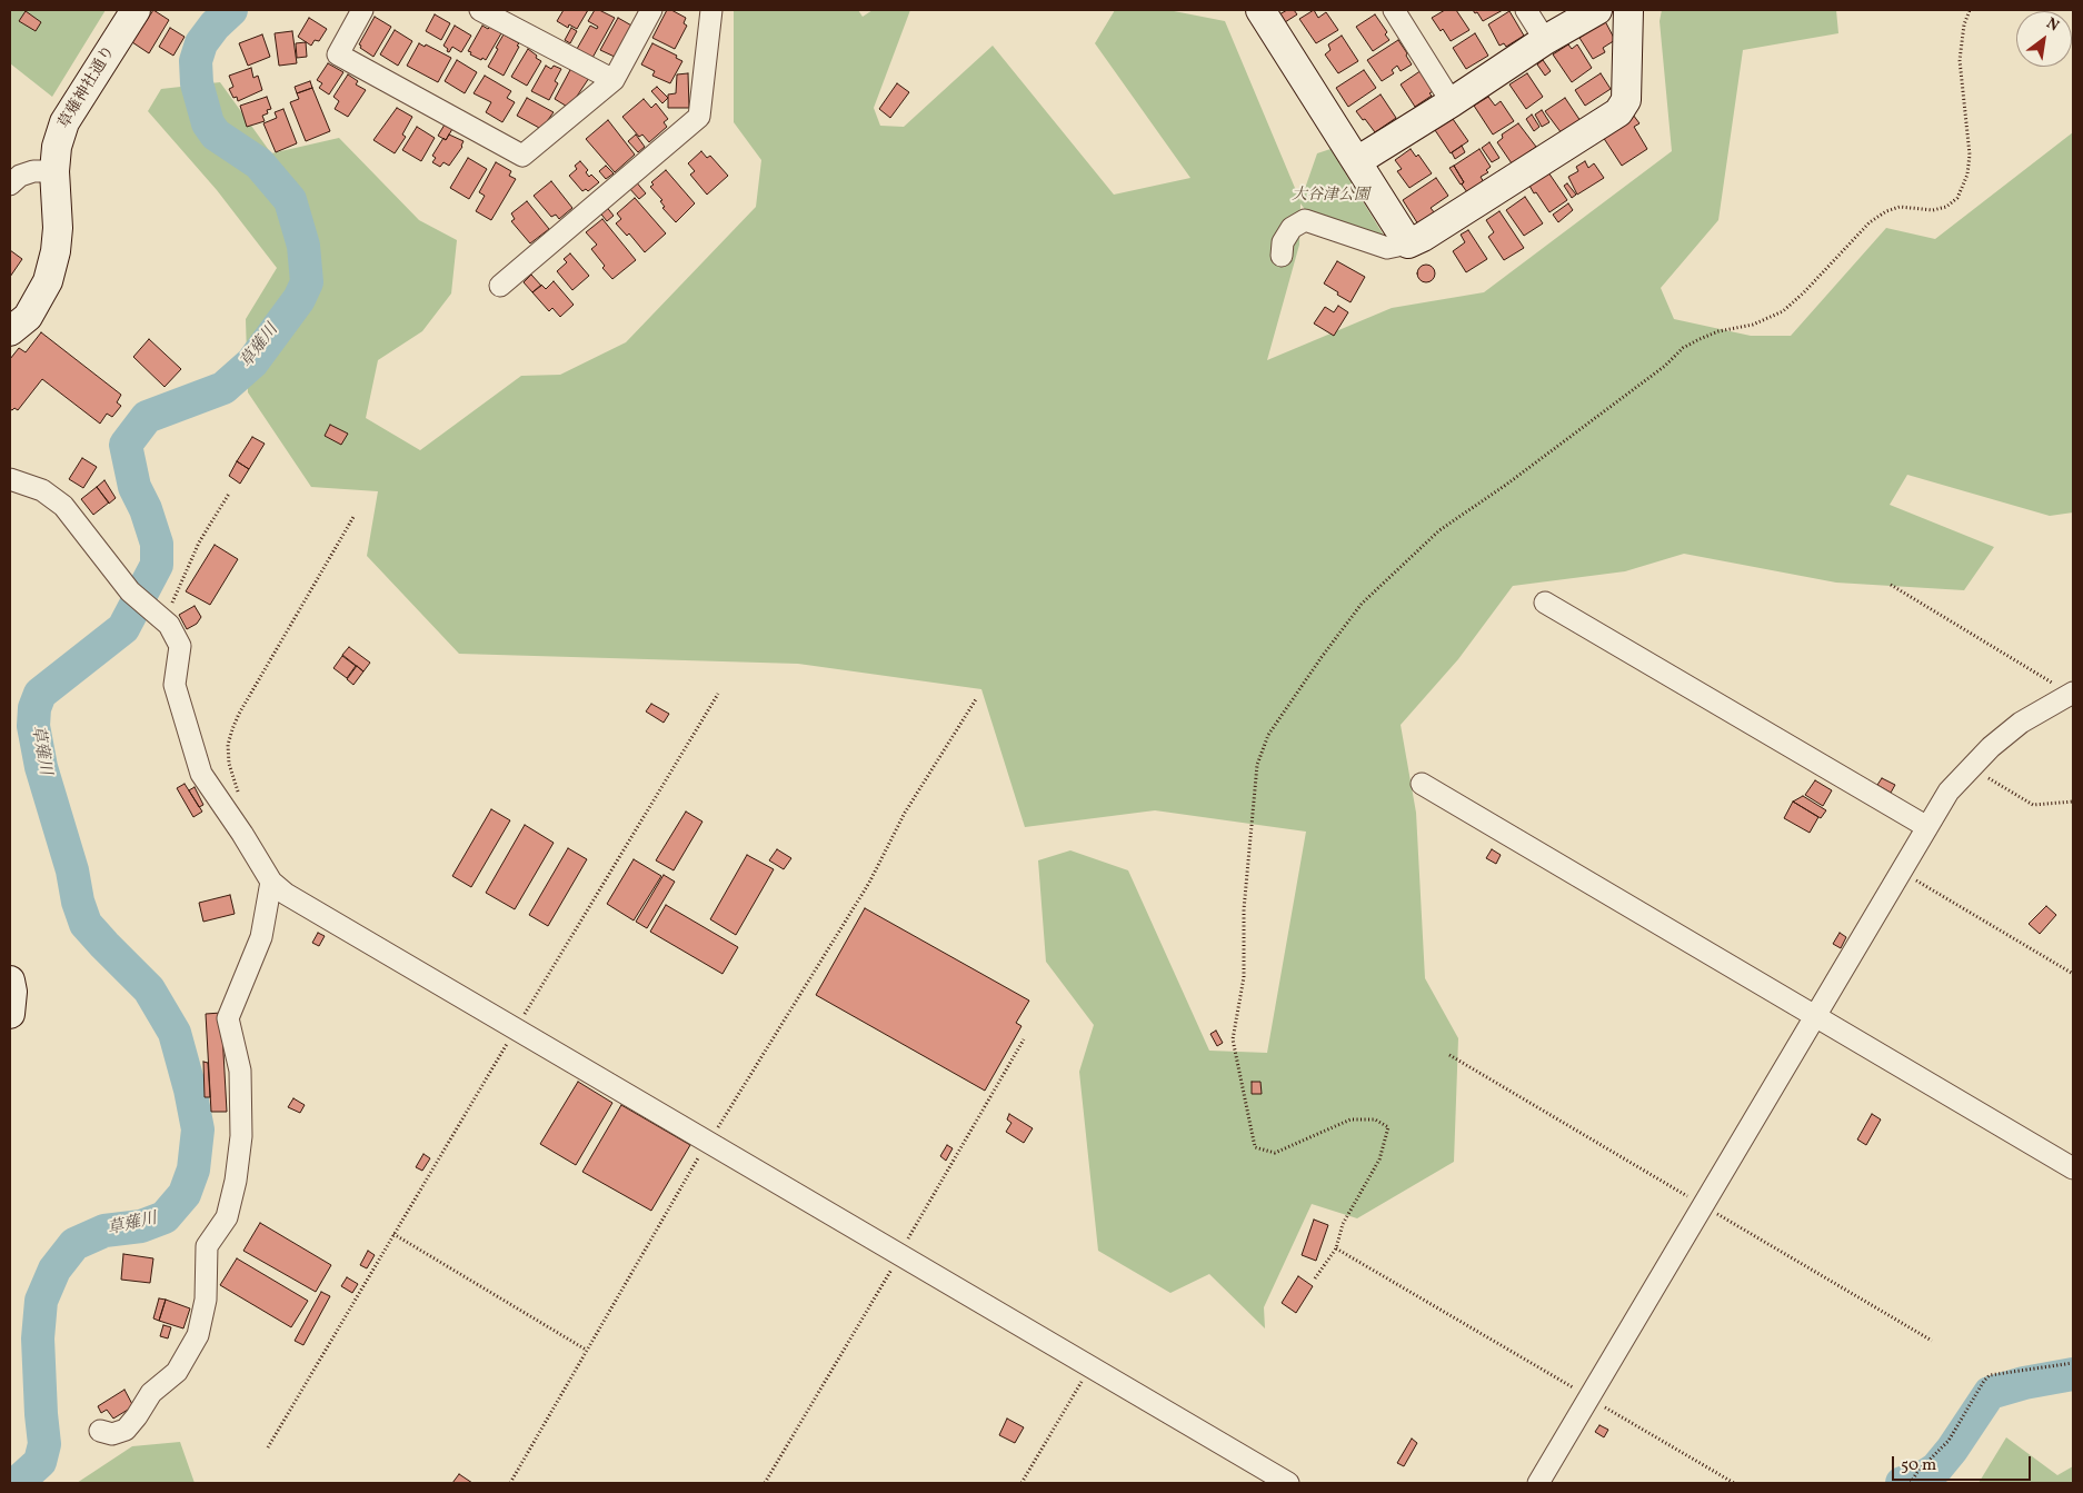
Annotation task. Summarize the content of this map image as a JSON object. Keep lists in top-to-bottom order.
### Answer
{
  "streets": {
    "street": ["草薙神社通り"]
  },
  "water": ["草薙川"],
  "parks": ["大谷津公園"],
  "scale_bar": "50 m",
  "north": "top right"
}
